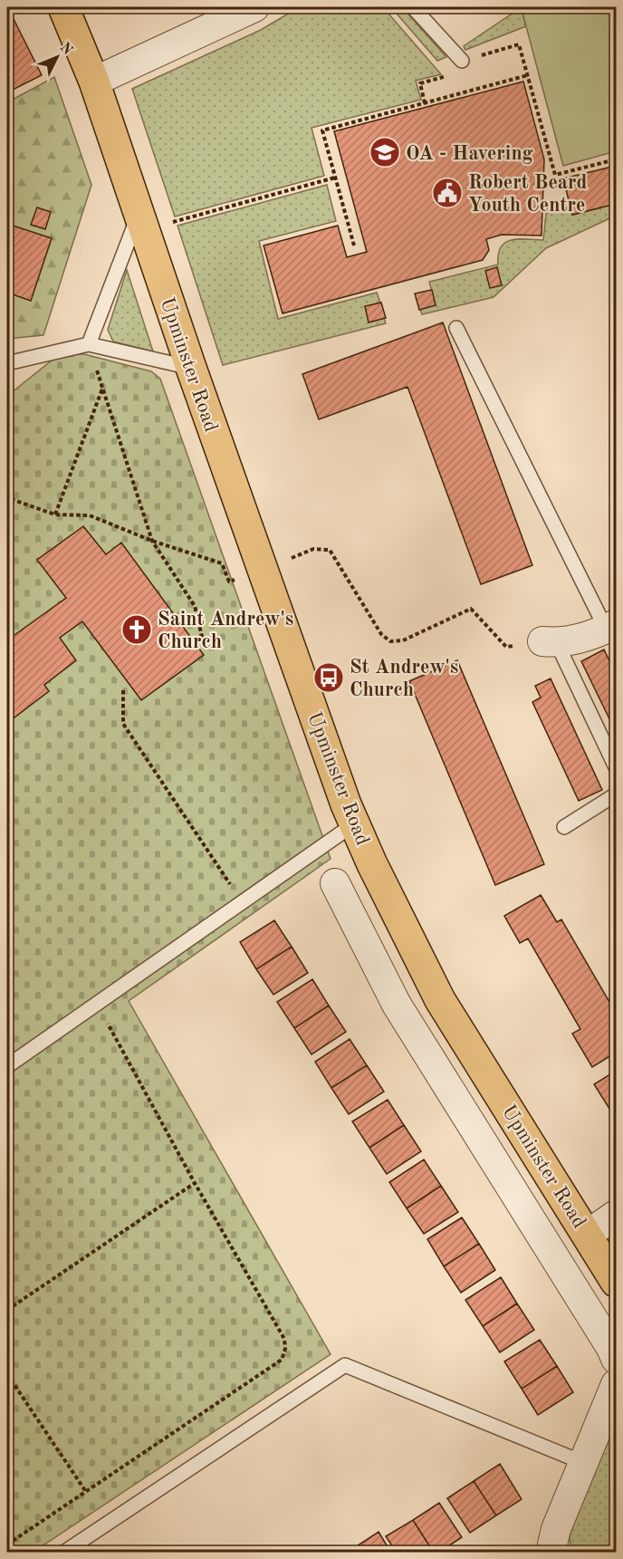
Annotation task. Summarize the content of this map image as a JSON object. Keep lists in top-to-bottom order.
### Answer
{
  "streets": {
    "main road": ["Upminster Road"]
  },
  "places": {
    "school or university": ["OA - Havering"],
    "public building": ["Robert Beard Youth Centre"],
    "church": ["Saint Andrew's Church"],
    "bus stop": ["St Andrew's Church"]
  },
  "north": "top right"
}
